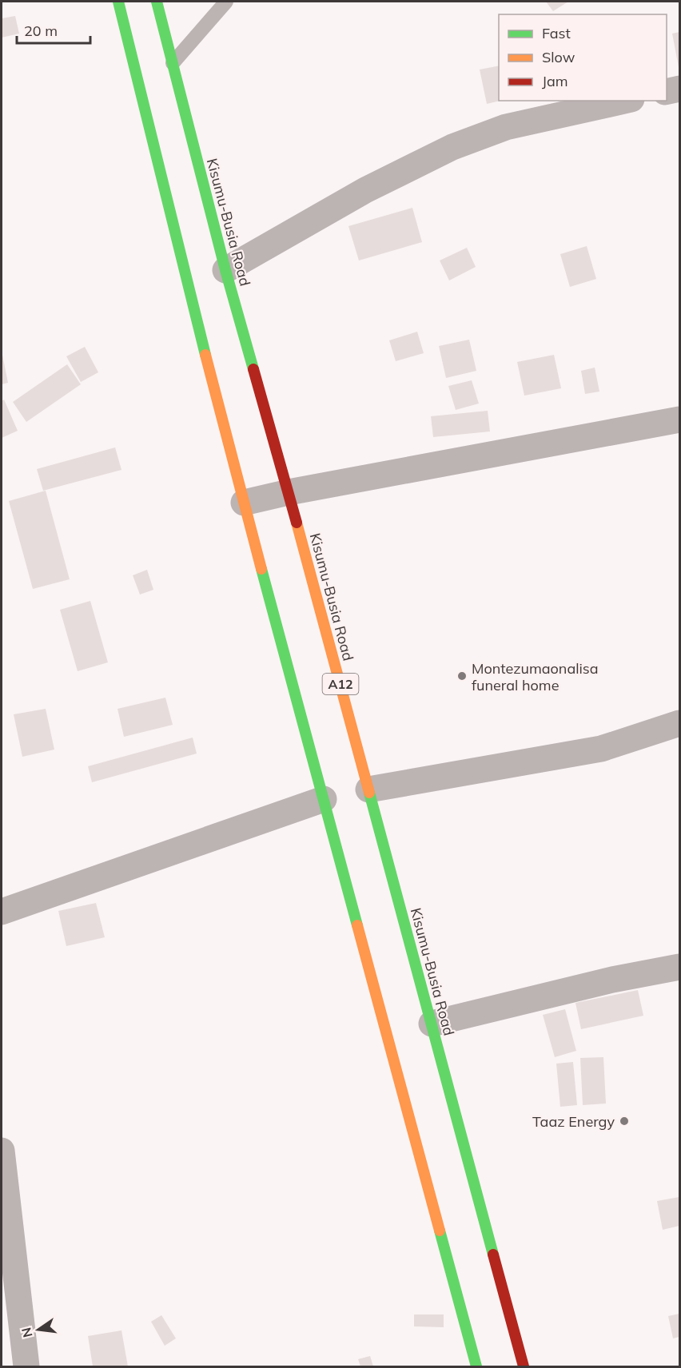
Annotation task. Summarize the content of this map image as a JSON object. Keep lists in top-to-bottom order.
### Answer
{
  "streets": {
    "main road": ["Kisumu-Busia Road", "A12"]
  },
  "places": ["Montezumaonalisa funeral home", "Taaz Energy"],
  "legend": ["Fast", "Slow", "Jam"],
  "scale_bar": "20 m",
  "north": "left"
}
